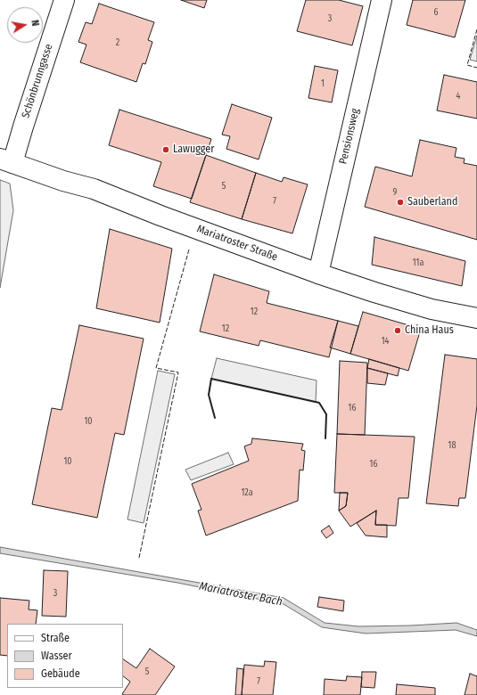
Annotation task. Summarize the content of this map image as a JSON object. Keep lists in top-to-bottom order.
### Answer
{
  "streets": {
    "main road": ["Schönbrunngasse", "Pensionsweg", "Mariatroster Straße"]
  },
  "crossings": [
    ["Schönbrunngasse", "Mariatroster Straße"],
    ["Pensionsweg", "Mariatroster Straße"]
  ],
  "water": ["Mariatroster Bach"],
  "places": ["Lawugger", "Sauberland", "China Haus"],
  "house_numbers": [
    "6",
    "3",
    "2",
    "1",
    "4",
    "5",
    "9",
    "7",
    "11a",
    "12",
    "12",
    "14",
    "16",
    "10",
    "18",
    "10",
    "16",
    "12a",
    "3",
    "5",
    "7"
  ],
  "legend": ["Straße", "Wasser", "Gebäude"],
  "north": "right"
}
